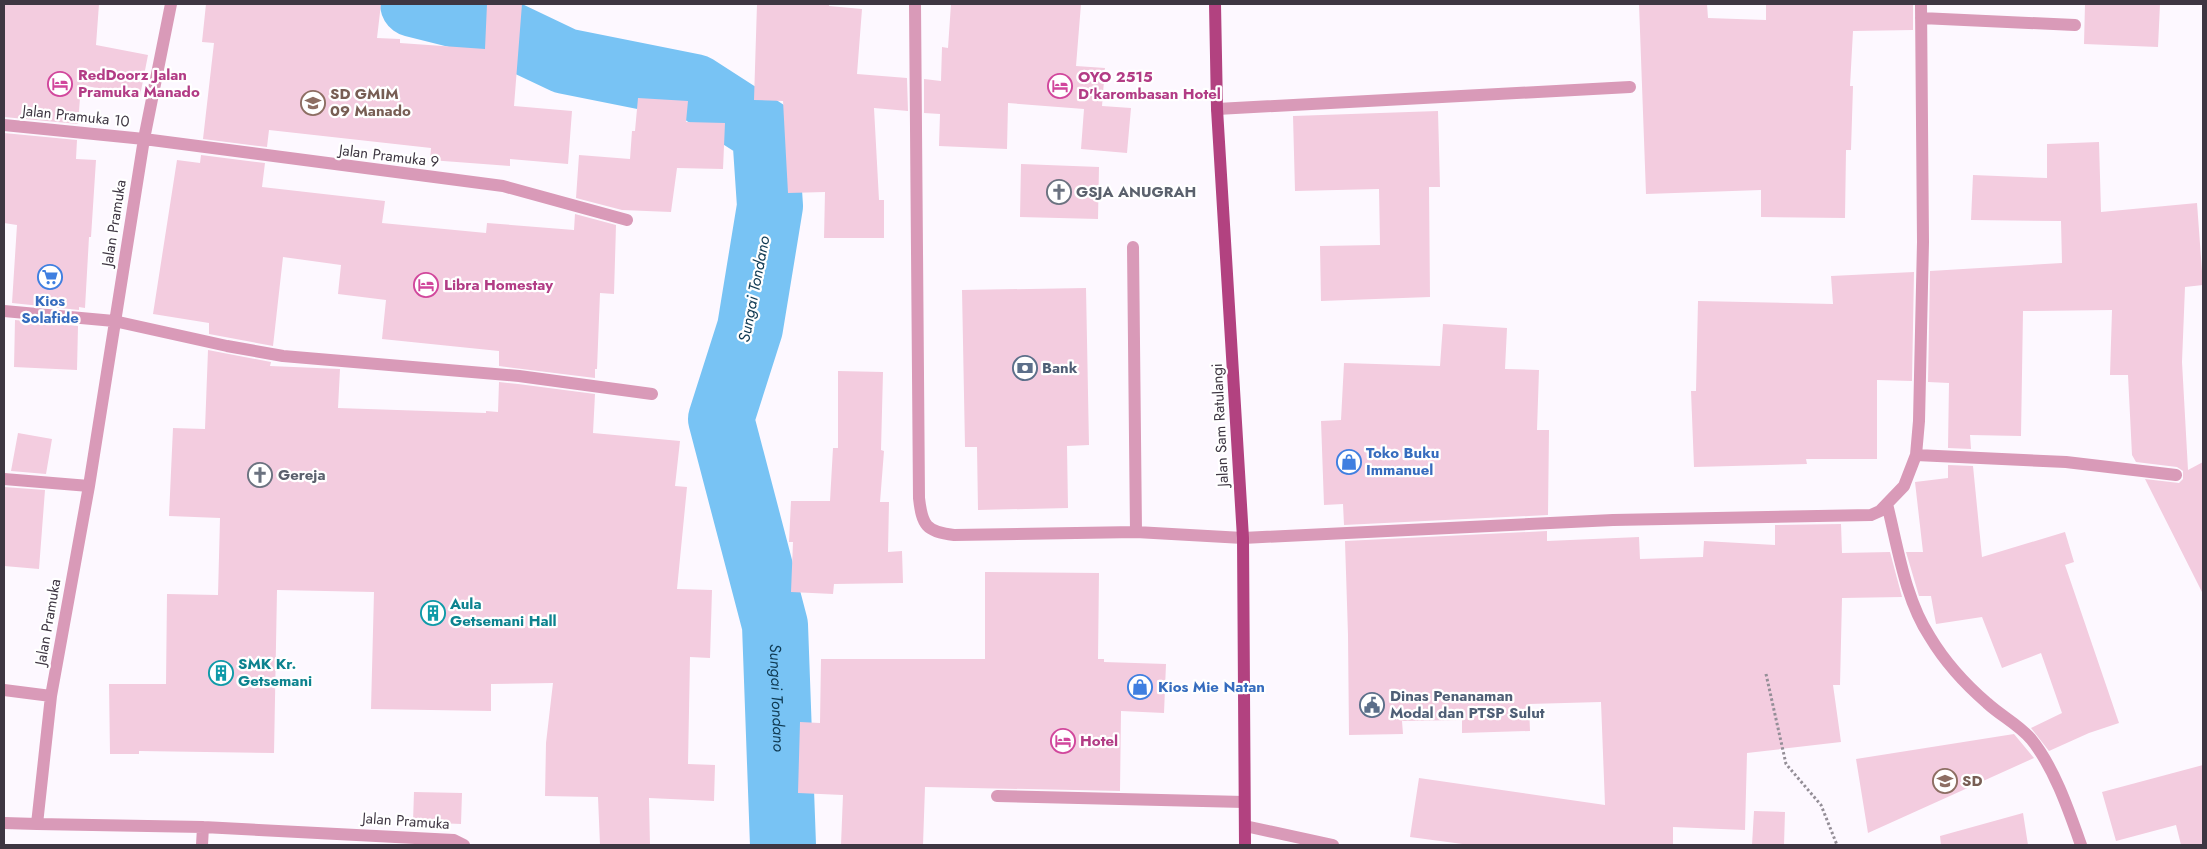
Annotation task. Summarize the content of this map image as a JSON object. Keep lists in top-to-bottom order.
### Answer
{
  "streets": {
    "main road": ["Jalan Sam Ratulangi"],
    "street": ["Jalan Pramuka 10", "Jalan Pramuka 9", "Jalan Pramuka"]
  },
  "crossings": [
    ["Jalan Pramuka 10", "Jalan Pramuka 9"],
    ["Jalan Pramuka 10", "Jalan Pramuka"],
    ["Jalan Pramuka 9", "Jalan Pramuka"]
  ],
  "water": ["Sungai Tondano"],
  "places": {
    "hotel": [
      "RedDoorz Jalan Pramuka Manado",
      "OYO 2515 D'karombasan Hotel",
      "Libra Homestay",
      "Hotel"
    ],
    "school or university": ["SD GMIM 09 Manado", "SD"],
    "church": ["GSJA ANUGRAH", "Gereja"],
    "supermarket": ["Kios Solafide"],
    "bank": ["Bank"],
    "shop": ["Toko Buku Immanuel", "Kios Mie Natan"],
    "building": ["Aula Getsemani Hall", "SMK Kr. Getsemani"],
    "public building": ["Dinas Penanaman Modal dan PTSP Sulut"]
  }
}
